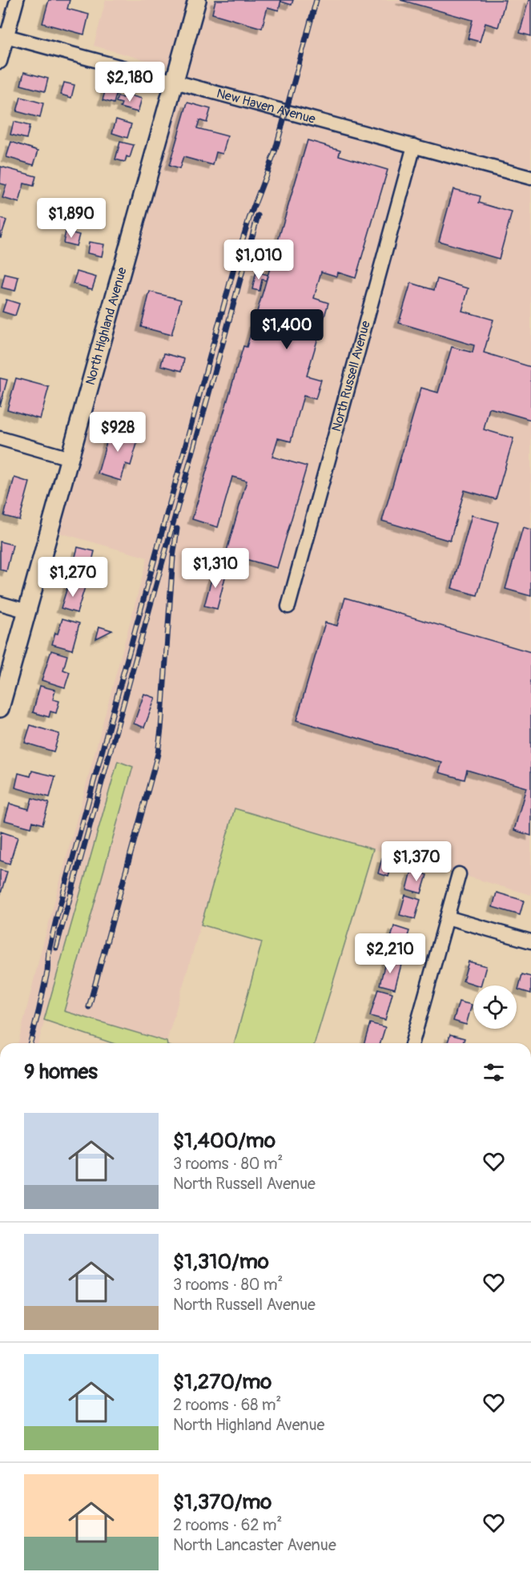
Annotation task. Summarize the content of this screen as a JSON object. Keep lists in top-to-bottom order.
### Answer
{
  "streets": {
    "street": ["New Haven Avenue", "North Highland Avenue", "North Russell Avenue"]
  },
  "crossings": [
    ["New Haven Avenue", "North Highland Avenue"],
    ["New Haven Avenue", "North Russell Avenue"]
  ],
  "page": {
    "price": [
      "$2,180",
      "$1,890",
      "$1,010",
      "$1,400",
      "$928",
      "$1,310",
      "$1,270",
      "$1,370",
      "$2,210"
    ],
    "heading": "9 homes",
    "list": [
      {
        "name": "$1,400/mo",
        "note": "3 rooms · 80 m² · North Russell Avenue"
      },
      {
        "name": "$1,310/mo",
        "note": "3 rooms · 80 m² · North Russell Avenue"
      },
      {
        "name": "$1,270/mo",
        "note": "2 rooms · 68 m² · North Highland Avenue"
      },
      {
        "name": "$1,370/mo",
        "note": "2 rooms · 62 m² · North Lancaster Avenue"
      }
    ]
  }
}
